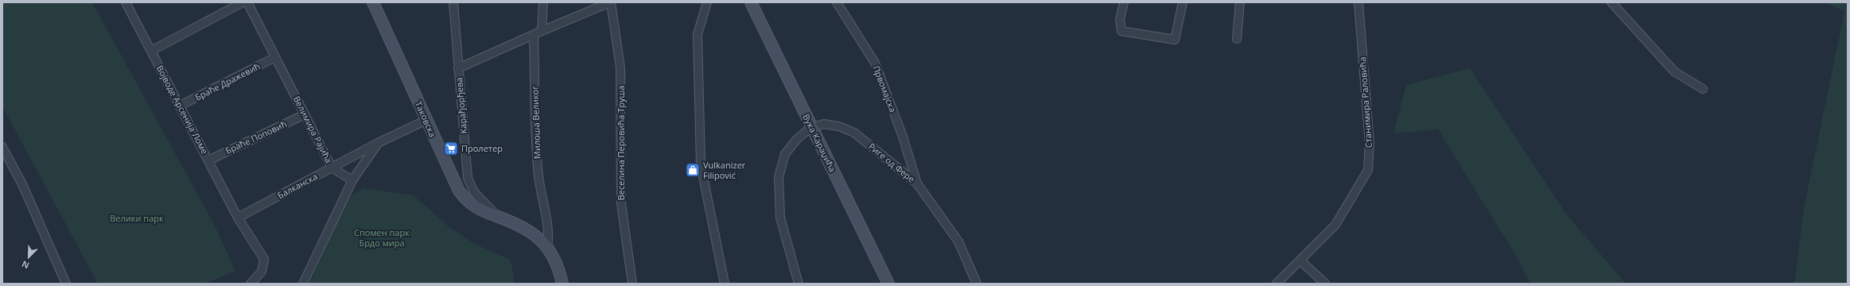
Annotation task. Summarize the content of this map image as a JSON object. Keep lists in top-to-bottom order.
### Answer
{
  "streets": {
    "street": [
      "Браће Дражевић",
      "Првомајска",
      "Станимира Раловића",
      "Карађорђева",
      "Војводе Арсенија Ломе",
      "Таковска",
      "Милоша Великог",
      "Велимира Рајића",
      "Браће Поповић",
      "Веселина Перовића Труша",
      "Вука Караџића",
      "Риге од Фере",
      "Балканска"
    ]
  },
  "crossings": [
    ["Браће Дражевић", "Војводе Арсенија Ломе"],
    ["Браће Дражевић", "Велимира Рајића"],
    ["Првомајска", "Риге од Фере"],
    ["Карађорђева", "Таковска"],
    ["Војводе Арсенија Ломе", "Браће Поповић"],
    ["Војводе Арсенија Ломе", "Балканска"],
    ["Таковска", "Милоша Великог"],
    ["Таковска", "Балканска"],
    ["Велимира Рајића", "Браће Поповић"],
    ["Велимира Рајића", "Балканска"],
    ["Вука Караџића", "Риге од Фере"]
  ],
  "parks": ["Велики парк", "Спомен парк Брдо мира"],
  "places": {
    "supermarket": ["Пролетер"],
    "shop": ["Vulkanizer Filipović"]
  },
  "north": "bottom left"
}
